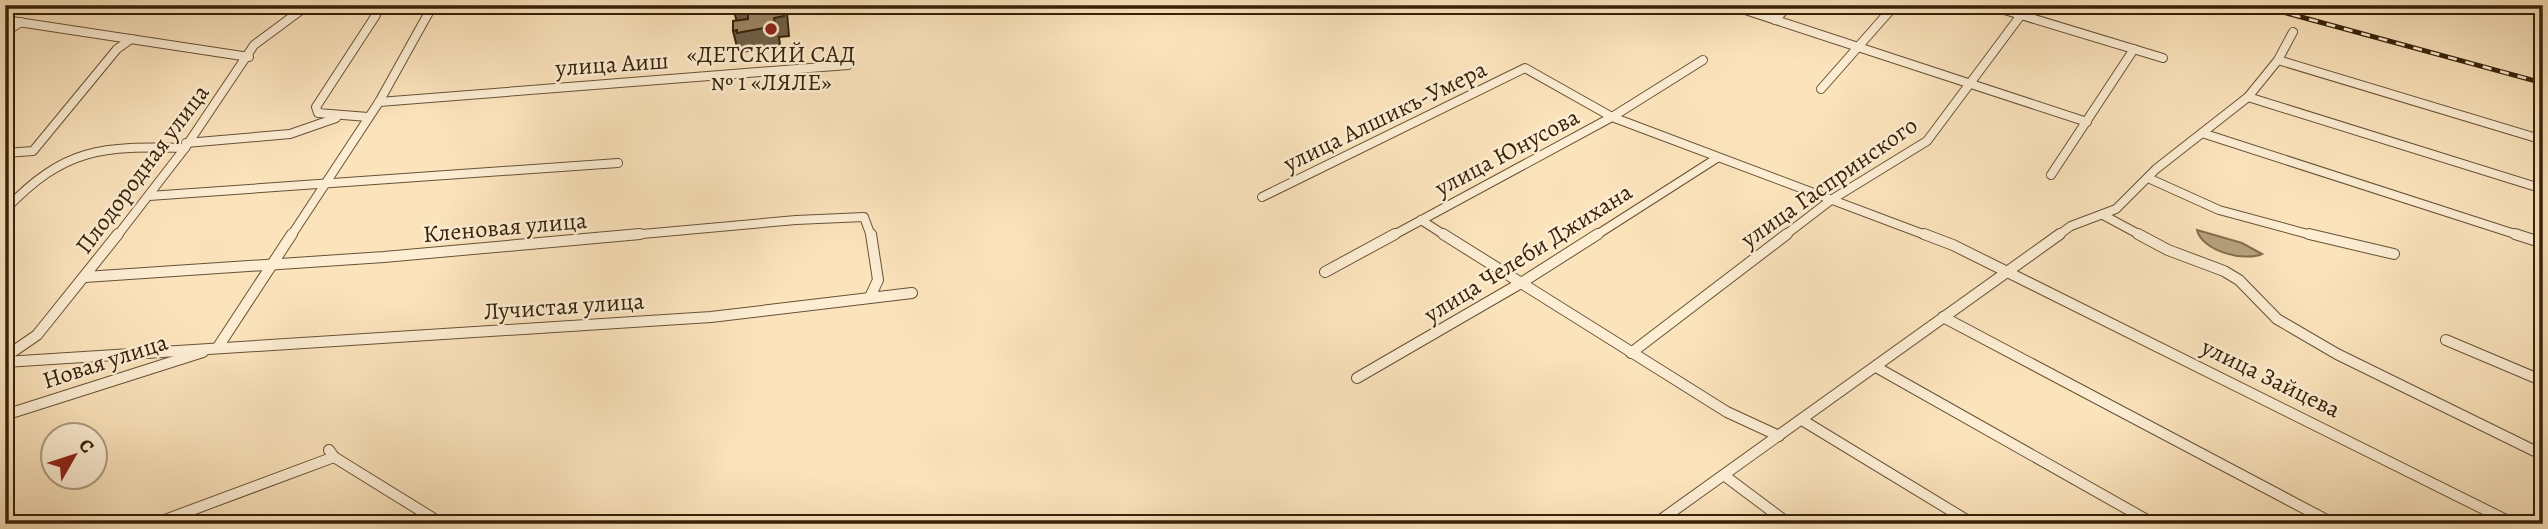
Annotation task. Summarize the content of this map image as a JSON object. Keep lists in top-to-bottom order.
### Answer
{
  "streets": {
    "street": [
      "улица Аиш",
      "улица Алшикъ-Умера",
      "улица Юнусова",
      "Плодородная улица",
      "улица Гаспринского",
      "Кленовая улица",
      "улица Челеби Джихана",
      "Лучистая улица",
      "Новая улица",
      "улица Зайцева"
    ]
  },
  "crossings": [
    ["улица Алшикъ-Умера", "улица Зайцева"],
    ["улица Юнусова", "улица Зайцева"],
    ["Плодородная улица", "Кленовая улица"],
    ["улица Гаспринского", "улица Зайцева"],
    ["Кленовая улица", "Лучистая улица"],
    ["улица Челеби Джихана", "улица Зайцева"],
    ["Лучистая улица", "Новая улица"]
  ],
  "places": ["«ДЕТСКИЙ САД № 1 «ЛЯЛЕ»"],
  "north": "top right"
}
